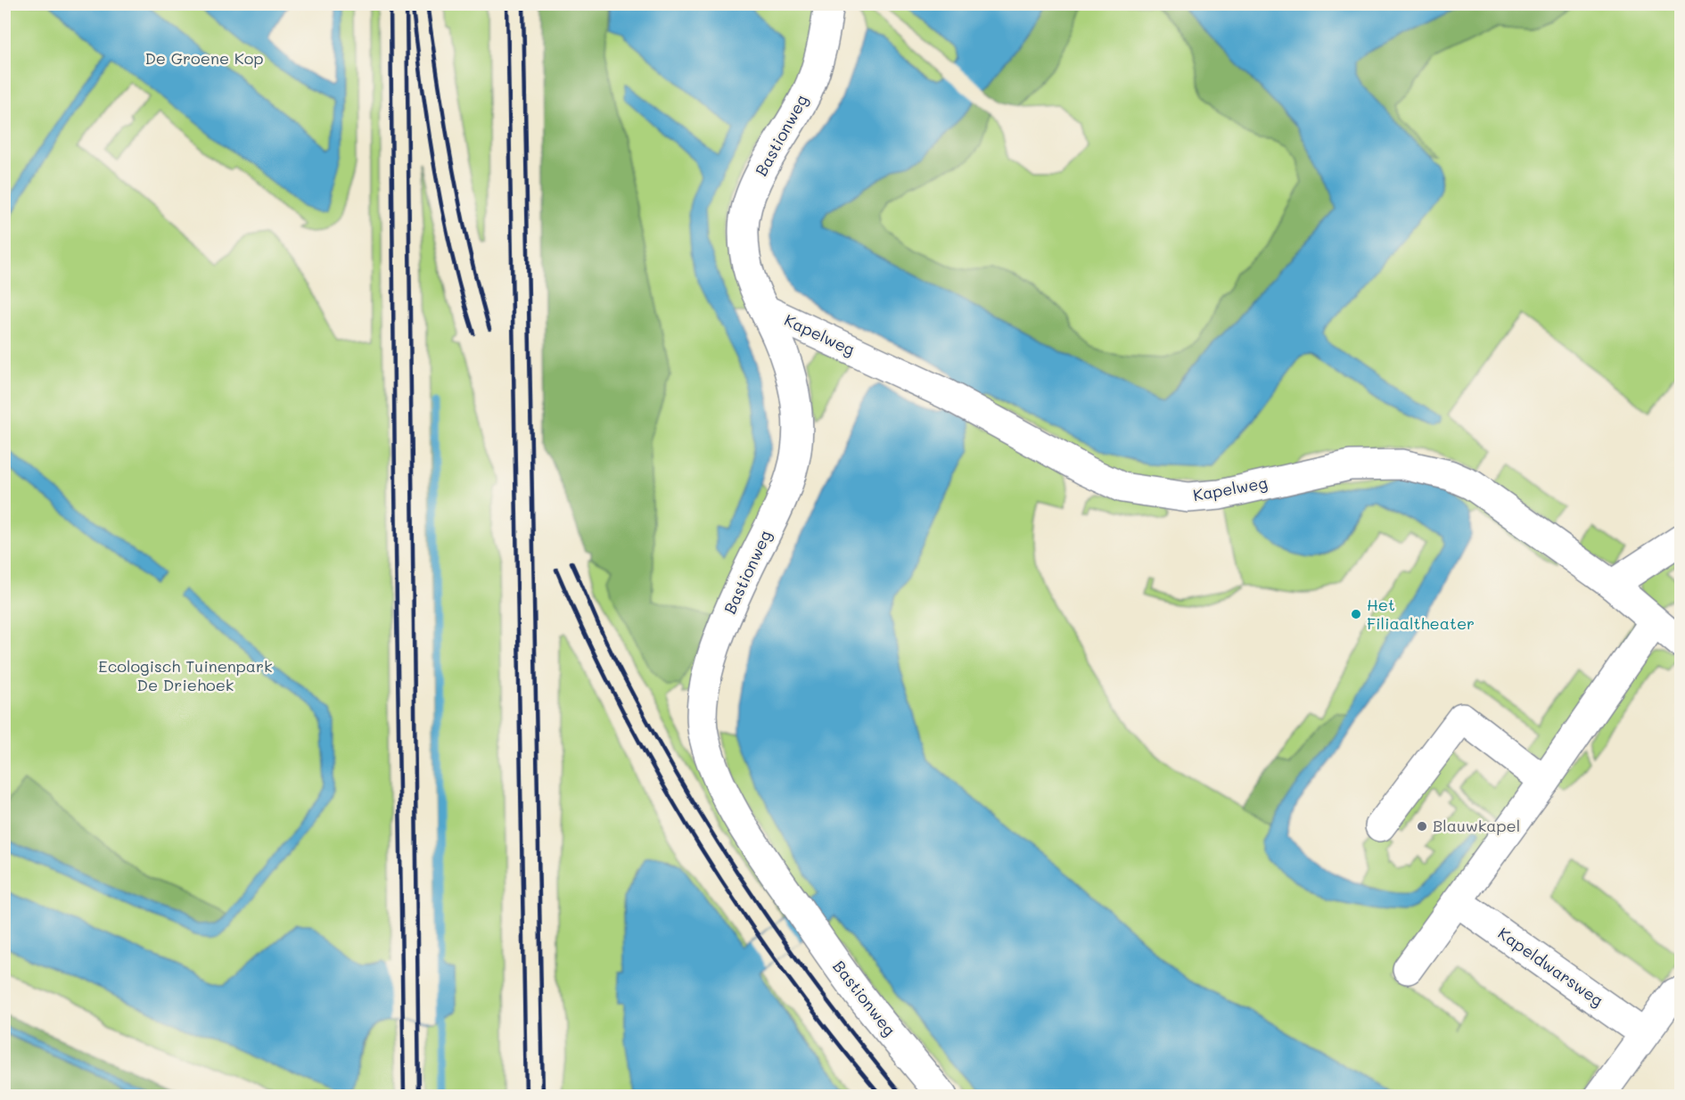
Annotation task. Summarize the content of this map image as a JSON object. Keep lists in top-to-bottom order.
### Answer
{
  "streets": {
    "street": ["Bastionweg", "Kapelweg", "Kapeldwarsweg"]
  },
  "crossings": [
    ["Bastionweg", "Kapelweg"]
  ],
  "parks": ["De Groene Kop", "Ecologisch Tuinenpark De Driehoek"],
  "places": ["Het Filiaaltheater", "Blauwkapel"]
}
